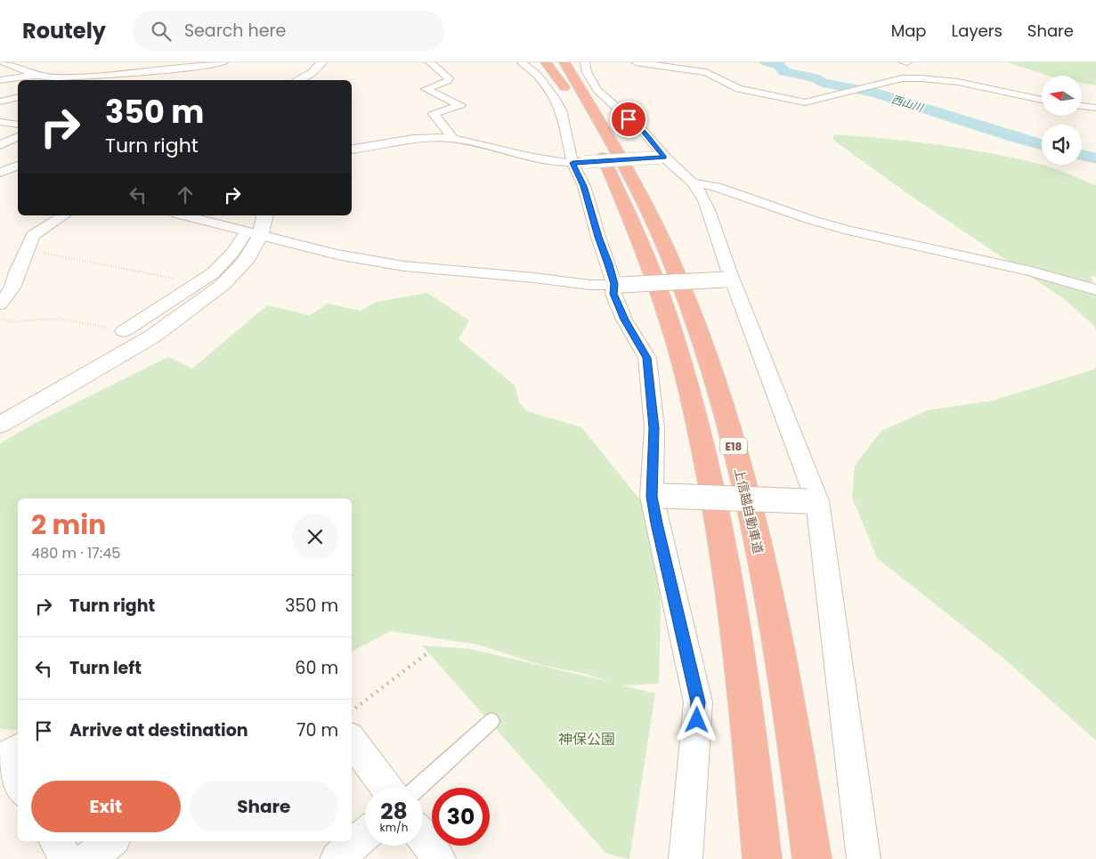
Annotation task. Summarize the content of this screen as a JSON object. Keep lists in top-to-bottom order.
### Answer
{
  "streets": {
    "highway": ["E18", "上信越自動車道"]
  },
  "crossings": [
    ["E18", "上信越自動車道"]
  ],
  "water": ["西山川"],
  "parks": ["神保公園"],
  "north": "left",
  "page": {
    "header": "Routely",
    "search": "Search here",
    "nav": ["Map", "Layers", "Share"],
    "turn": ["350 m", "Turn right"],
    "heading": ["2 min", "480 m · 17:45"],
    "list": [
      {
        "name": "Turn right",
        "value": "350 m"
      },
      {
        "name": "Turn left",
        "value": "60 m"
      },
      {
        "name": "Arrive at destination",
        "value": "70 m"
      }
    ],
    "buttons": ["Exit", "Share"],
    "speed": "28 km/h",
    "limit": "30"
  }
}
